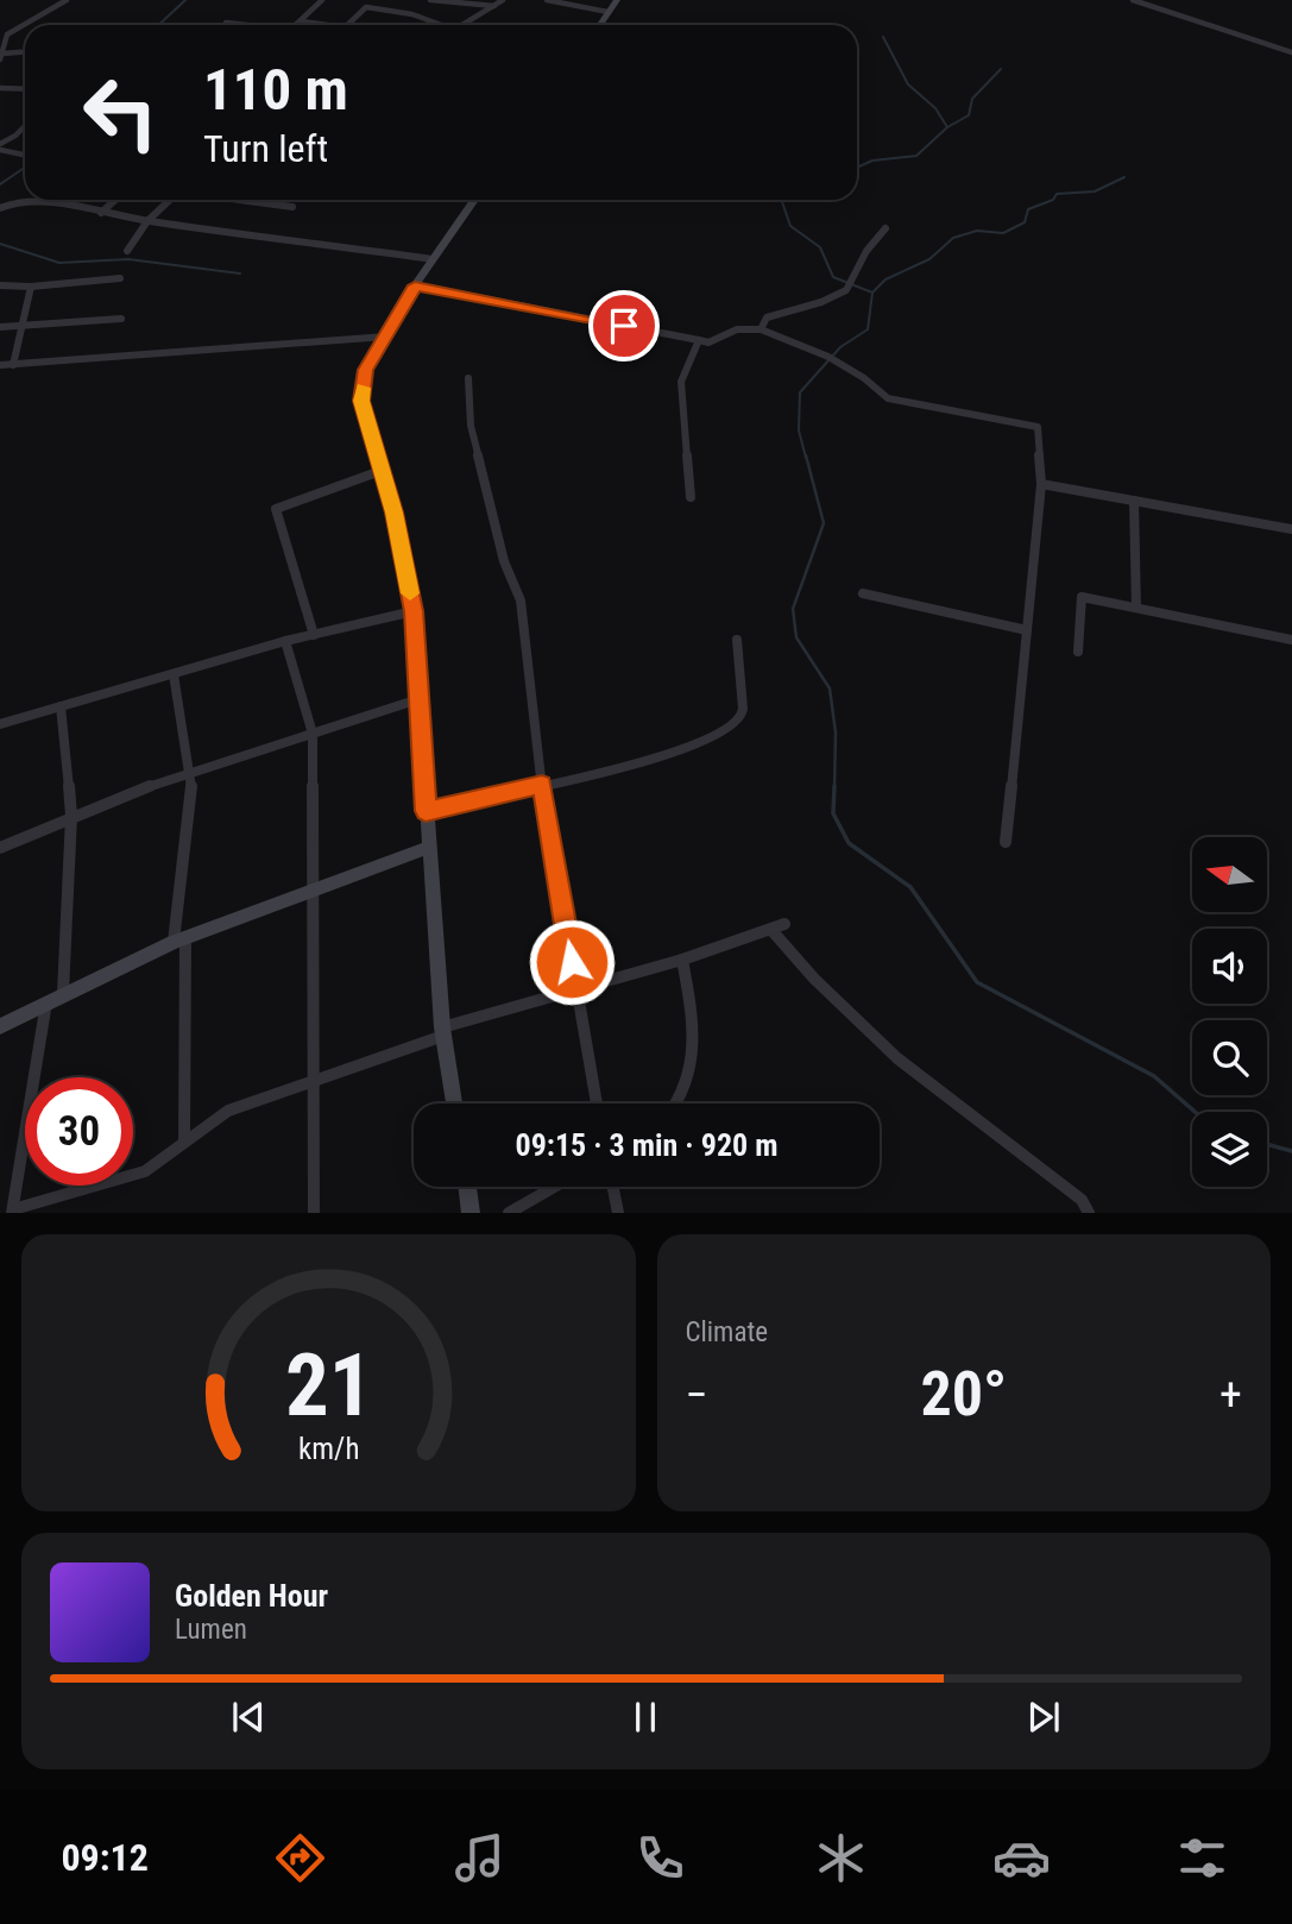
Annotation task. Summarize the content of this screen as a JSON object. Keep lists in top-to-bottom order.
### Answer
{
  "north": "left",
  "page": {
    "turn": ["110 m", "Turn left"],
    "limit": "30",
    "trip": "09:15 · 3 min · 920 m",
    "tile": "Climate",
    "heat": ["−", "20°", "+"],
    "song": ["Golden Hour", "Lumen"],
    "tabs": "09:12",
    "gauge": ["21", "km/h"]
  }
}
